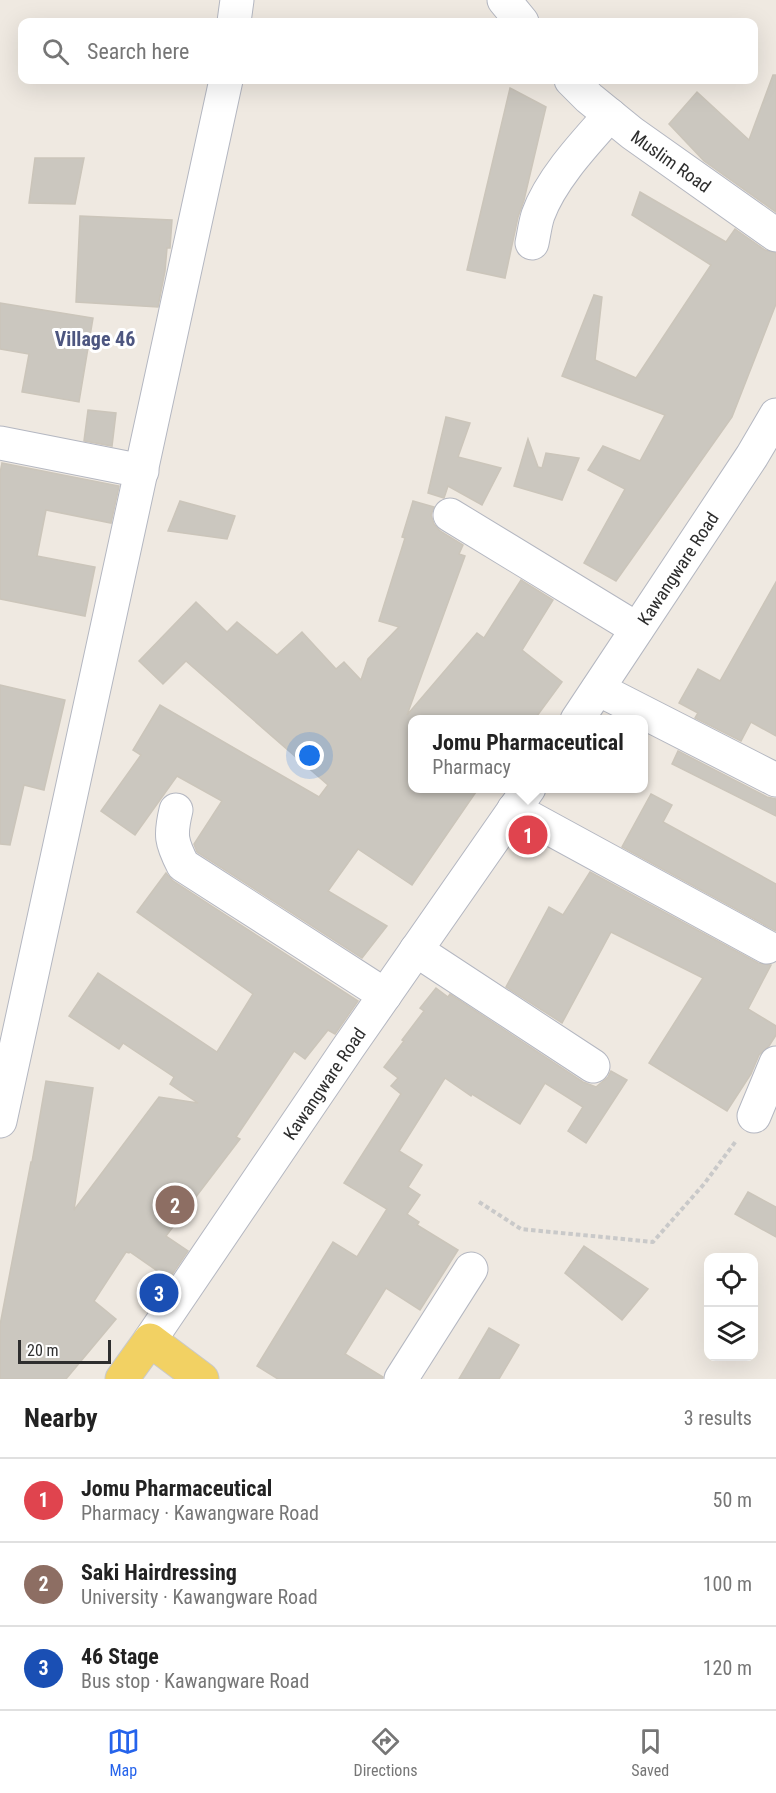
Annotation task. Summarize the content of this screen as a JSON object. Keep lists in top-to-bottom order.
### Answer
{
  "streets": {
    "main road": ["Kawangware Road"],
    "street": ["Muslim Road"]
  },
  "districts": ["Village 46"],
  "scale_bar": "20 m",
  "page": {
    "search": "Search here",
    "popup": ["Jomu Pharmaceutical", "Pharmacy"],
    "pins": ["1", "2", "3"],
    "scale": "20 m",
    "heading": ["Nearby", "3 results"],
    "list": [
      {
        "mark": "1",
        "name": "Jomu Pharmaceutical",
        "note": "Pharmacy · Kawangware Road",
        "value": "50 m"
      },
      {
        "mark": "2",
        "name": "Saki Hairdressing",
        "note": "University · Kawangware Road",
        "value": "100 m"
      },
      {
        "mark": "3",
        "name": "46 Stage",
        "note": "Bus stop · Kawangware Road",
        "value": "120 m"
      }
    ],
    "nav": ["Map", "Directions", "Saved"]
  }
}
